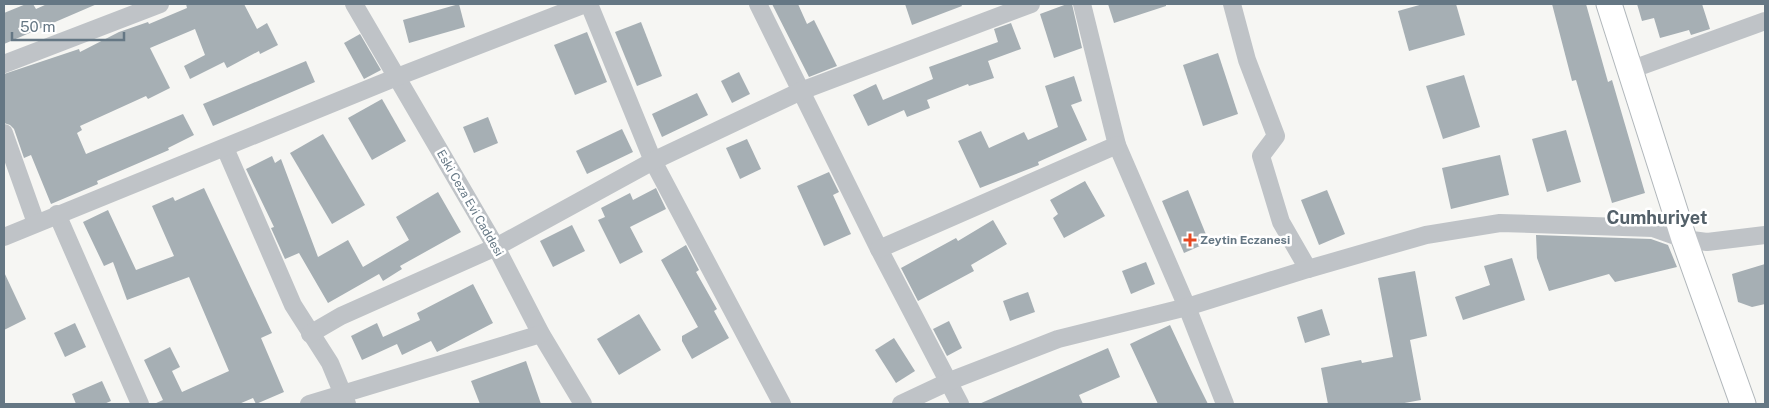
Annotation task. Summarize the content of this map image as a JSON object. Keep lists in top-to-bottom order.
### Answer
{
  "streets": {
    "street": ["Eski Ceza Evi Caddesi"]
  },
  "districts": ["Cumhuriyet"],
  "places": {
    "health": ["Zeytin Eczanesi"]
  },
  "scale_bar": "50 m"
}
